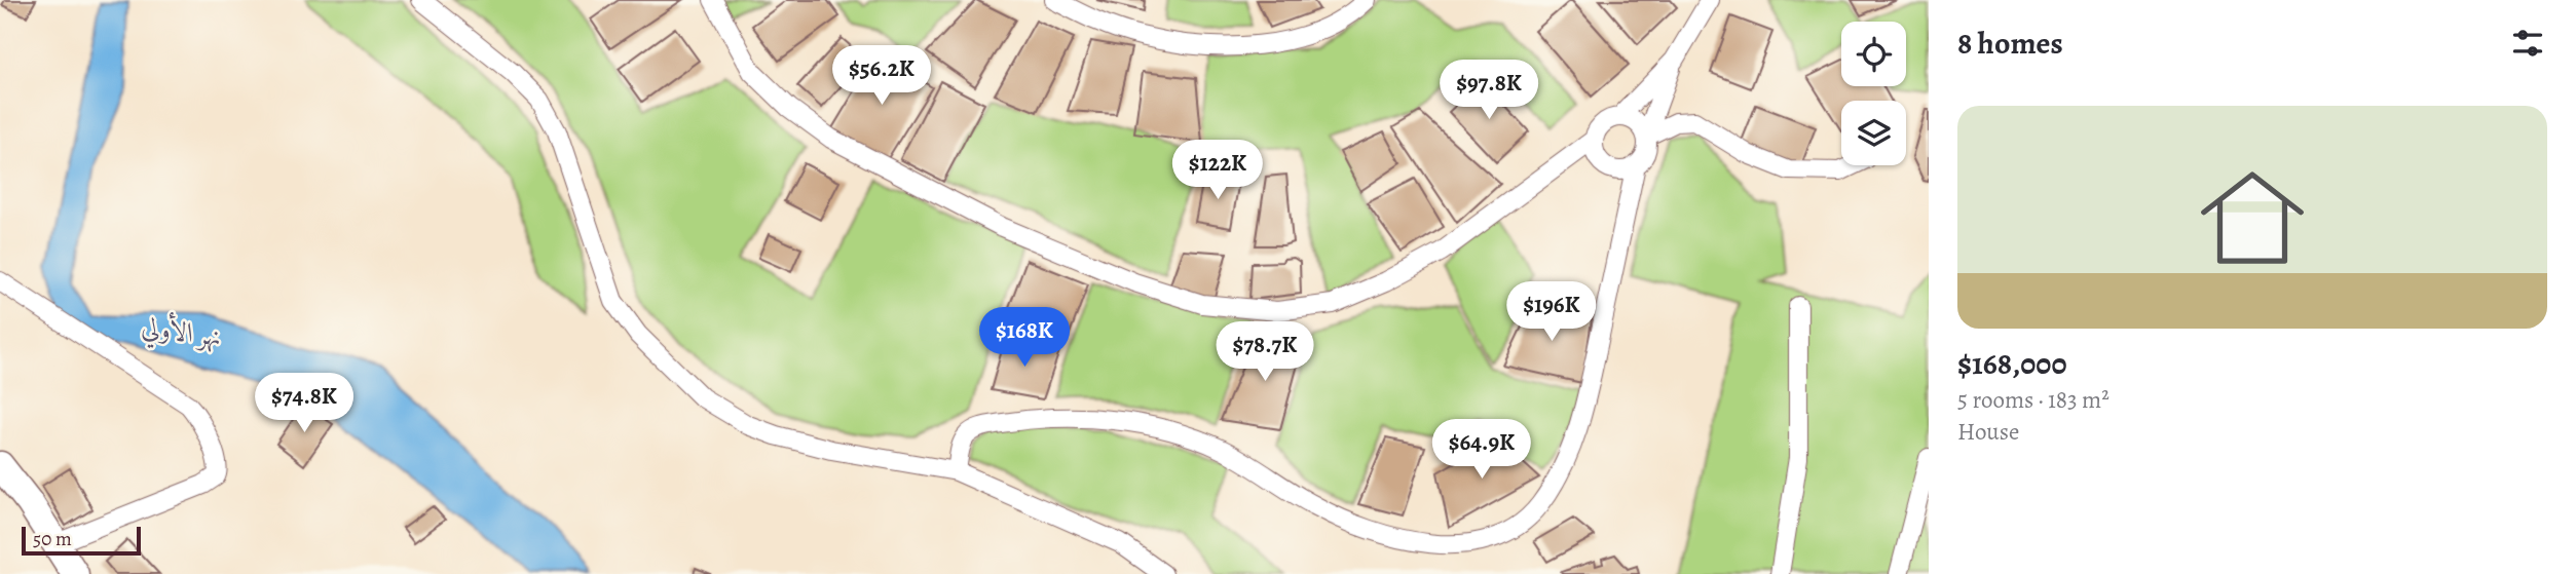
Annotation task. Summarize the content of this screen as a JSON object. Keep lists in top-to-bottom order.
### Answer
{
  "water": ["نهر الأولي"],
  "scale_bar": "50 m",
  "page": {
    "heading": "8 homes",
    "price": [
      "$56.2K",
      "$97.8K",
      "$122K",
      "$196K",
      "$168K",
      "$78.7K",
      "$74.8K",
      "$64.9K"
    ],
    "list": [
      {
        "name": "$168,000",
        "note": "5 rooms · 183 m² · House"
      }
    ],
    "scale": "50 m"
  }
}
